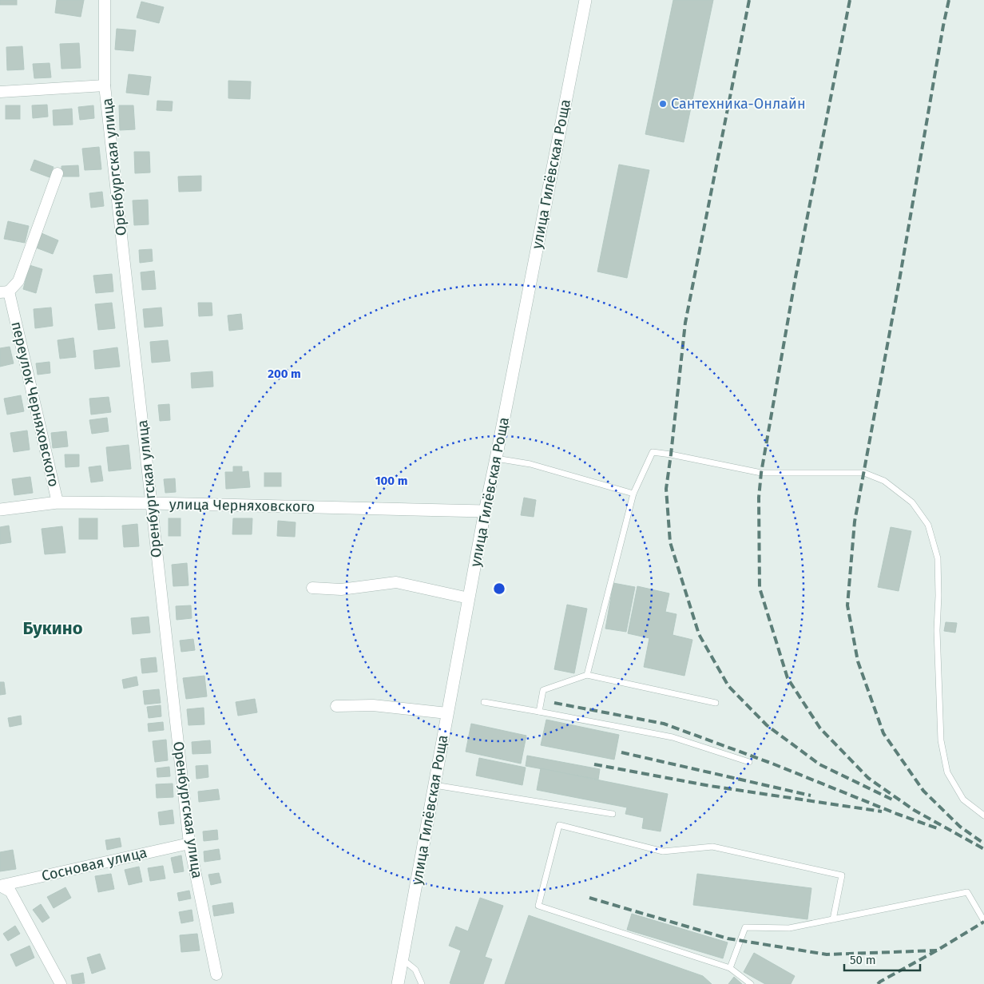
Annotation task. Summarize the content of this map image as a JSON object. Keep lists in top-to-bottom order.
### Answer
{
  "streets": {
    "street": [
      "Оренбургская улица",
      "улица Гилёвская Роща",
      "переулок Черняховского",
      "улица Черняховского",
      "Сосновая улица"
    ]
  },
  "crossings": [
    ["Оренбургская улица", "улица Черняховского"],
    ["Оренбургская улица", "Сосновая улица"],
    ["улица Гилёвская Роща", "улица Черняховского"],
    ["переулок Черняховского", "улица Черняховского"]
  ],
  "districts": ["Букино"],
  "places": ["Сантехника-Онлайн"],
  "scale_bar": "50 m",
  "rings": ["200 m", "100 m"]
}
